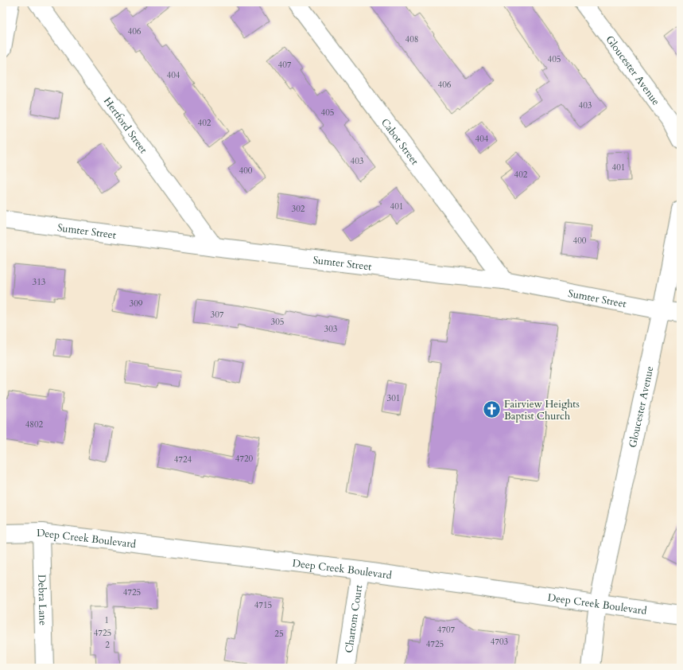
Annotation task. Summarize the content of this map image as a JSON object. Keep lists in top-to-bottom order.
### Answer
{
  "streets": {
    "street": [
      "Gloucester Avenue",
      "Hertford Street",
      "Cabot Street",
      "Sumter Street",
      "Deep Creek Boulevard",
      "Debra Lane",
      "Chartom Court"
    ]
  },
  "crossings": [
    ["Gloucester Avenue", "Sumter Street"],
    ["Gloucester Avenue", "Deep Creek Boulevard"],
    ["Hertford Street", "Sumter Street"],
    ["Cabot Street", "Sumter Street"],
    ["Deep Creek Boulevard", "Debra Lane"],
    ["Deep Creek Boulevard", "Chartom Court"]
  ],
  "places": {
    "church": ["Fairview Heights Baptist Church"]
  },
  "house_numbers": [
    "406",
    "408",
    "405",
    "407",
    "404",
    "406",
    "403",
    "405",
    "402",
    "404",
    "403",
    "401",
    "400",
    "402",
    "401",
    "302",
    "400",
    "313",
    "309",
    "307",
    "305",
    "303",
    "301",
    "4802",
    "4720",
    "4724",
    "4725",
    "4715",
    "1",
    "4707",
    "4725",
    "25",
    "4703",
    "4725",
    "2"
  ]
}
